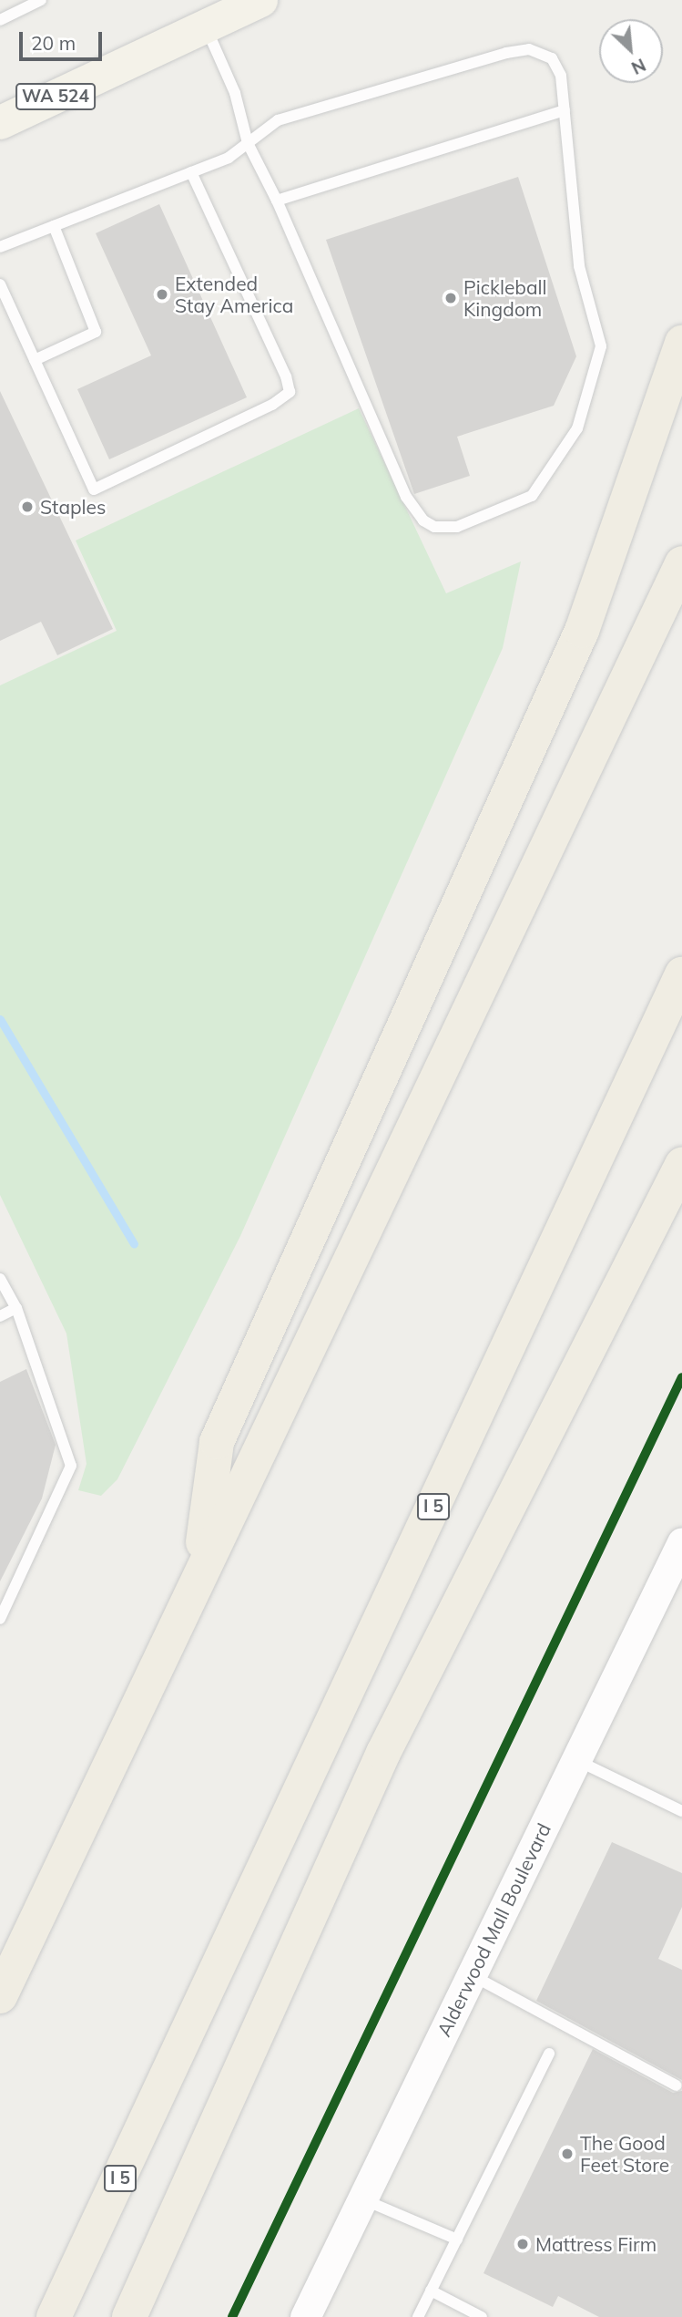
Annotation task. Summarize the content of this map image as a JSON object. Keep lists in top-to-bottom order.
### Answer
{
  "streets": {
    "highway": ["I 5"],
    "main road": ["WA 524", "Alderwood Mall Boulevard"]
  },
  "places": [
    "Extended Stay America",
    "Pickleball Kingdom",
    "Staples",
    "The Good Feet Store",
    "Mattress Firm"
  ],
  "scale_bar": "20 m",
  "north": "bottom right"
}
